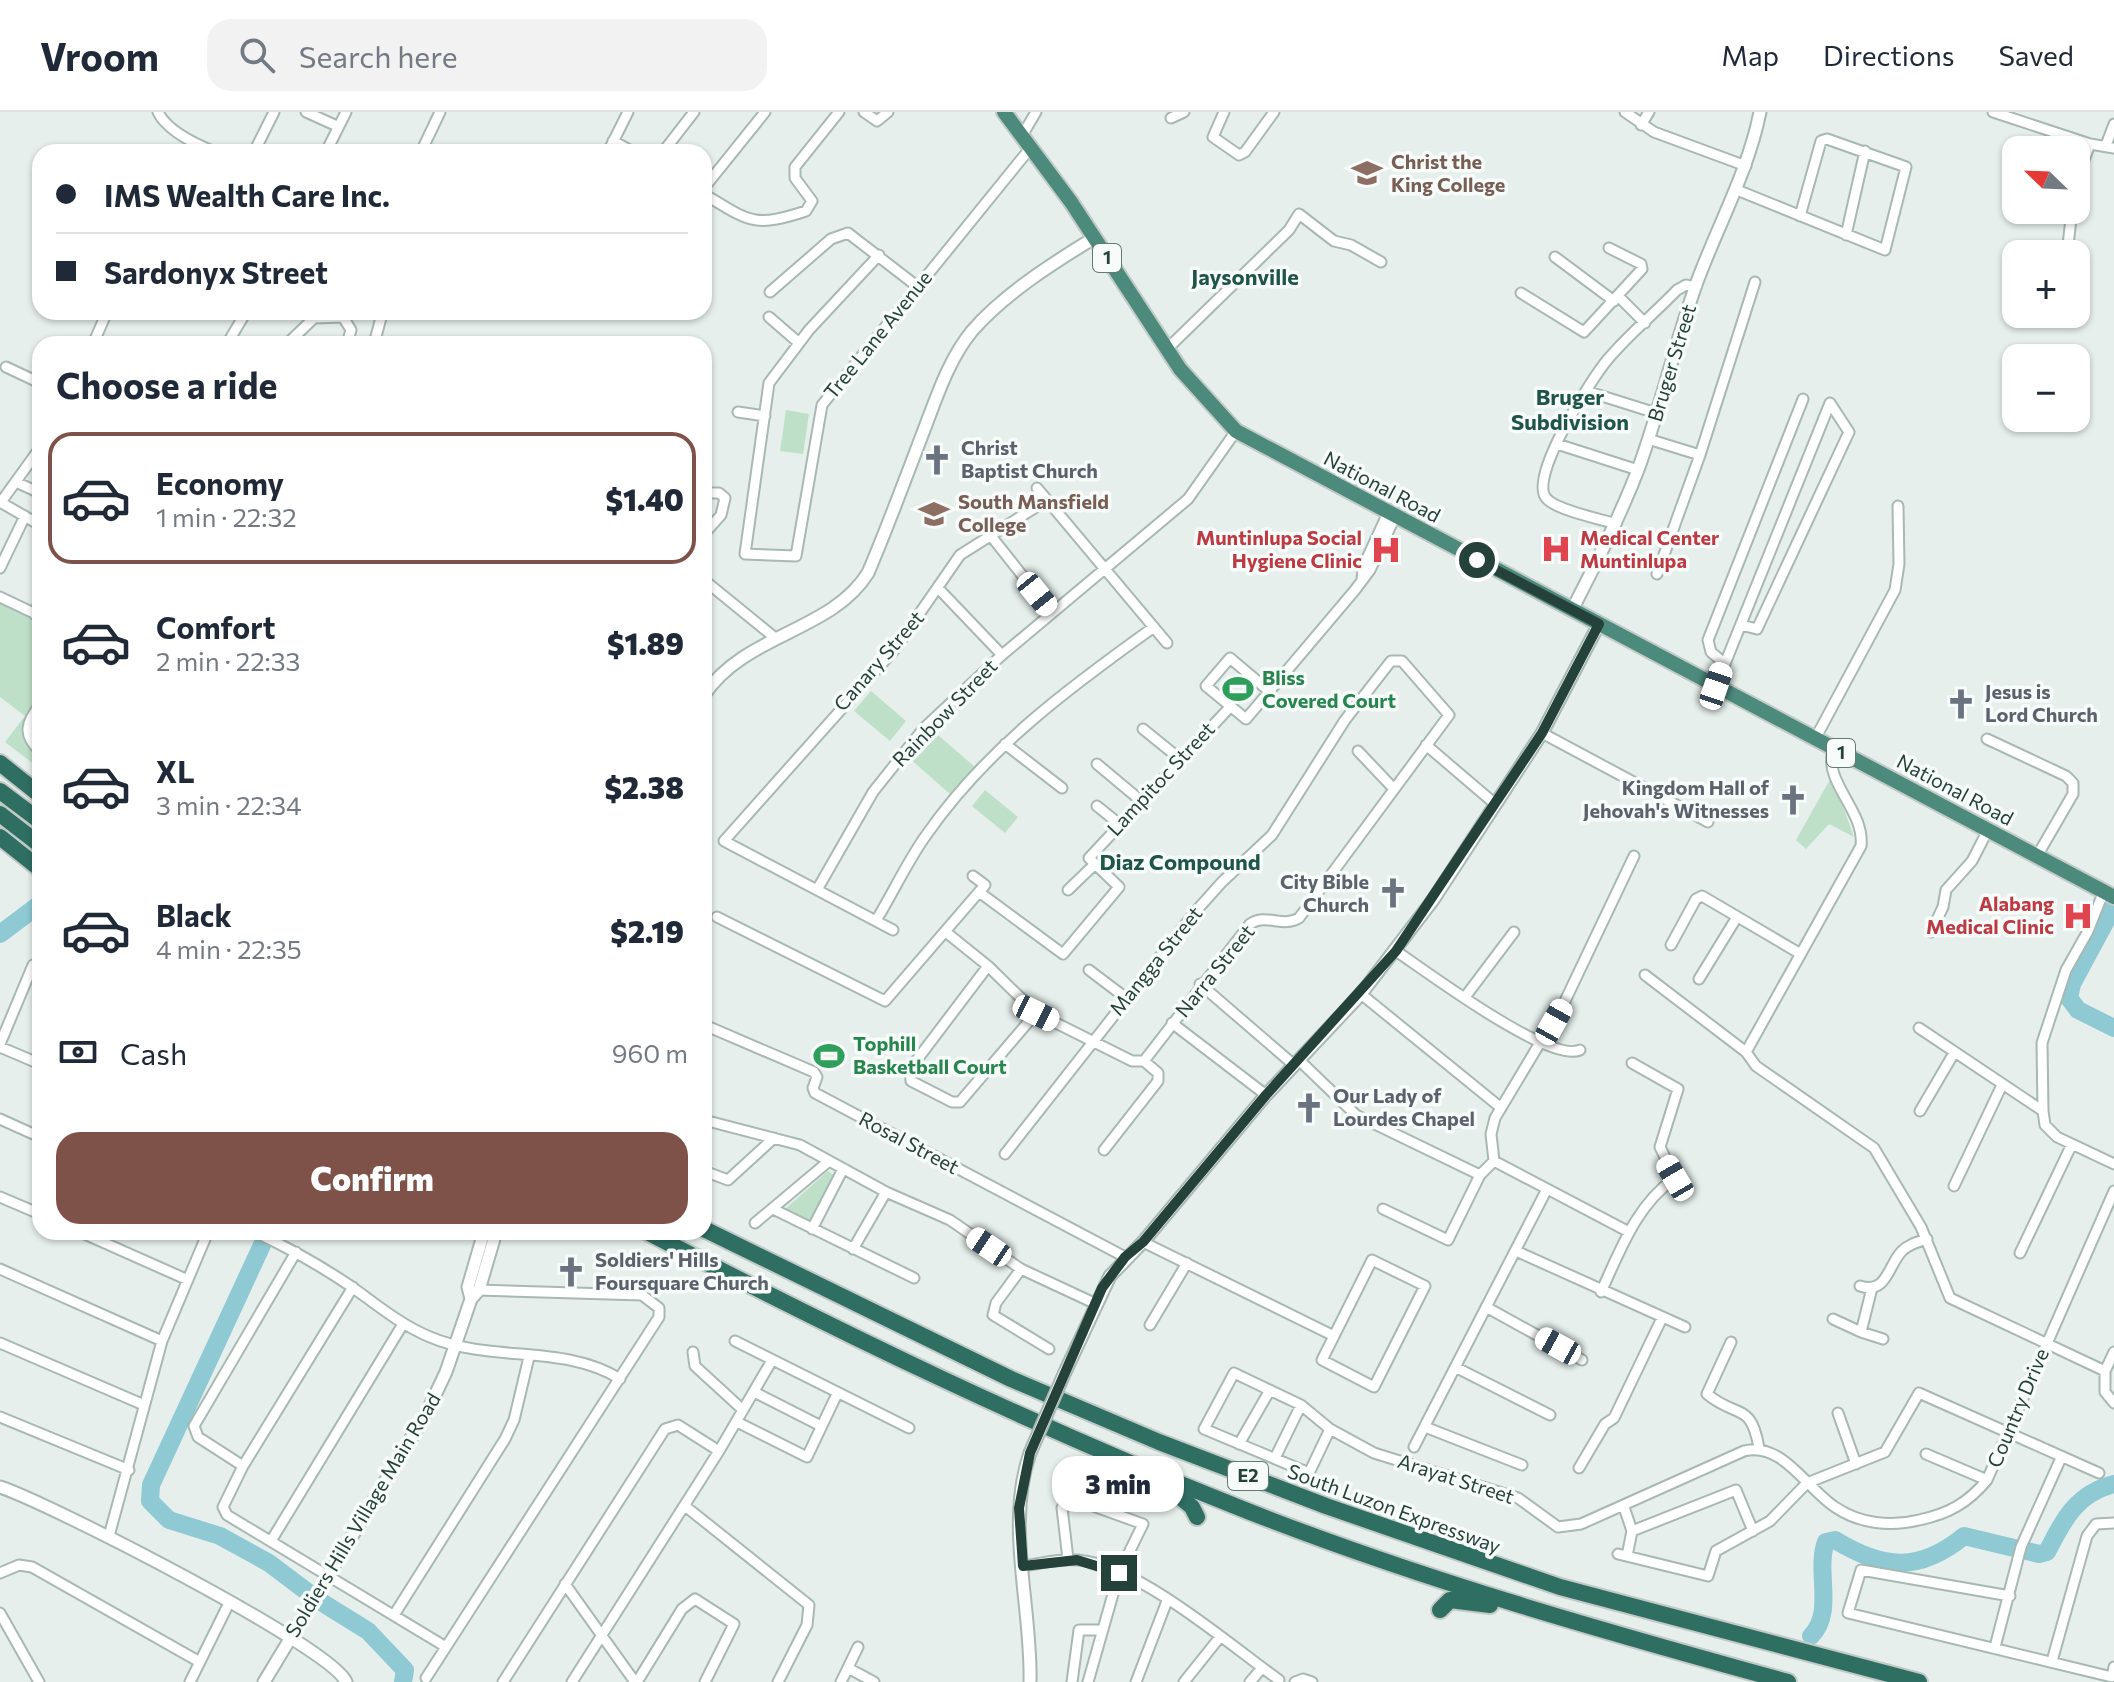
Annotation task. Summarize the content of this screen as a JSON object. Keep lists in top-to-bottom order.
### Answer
{
  "streets": {
    "highway": [
      "1",
      "National Road",
      "E2",
      "South Luzon Expressway"
    ],
    "street": [
      "Tree Lane Avenue",
      "Bruger Street",
      "Canary Street",
      "Rainbow Street",
      "Lampitoc Street",
      "Mangga Street",
      "Narra Street",
      "Rosal Street",
      "Country Drive",
      "Arayat Street",
      "Soldiers Hills Village Main Road"
    ]
  },
  "crossings": [
    ["Tree Lane Avenue", "National Road"],
    ["Bruger Street", "National Road"],
    ["National Road", "Rainbow Street"],
    ["Canary Street", "Rainbow Street"],
    ["Mangga Street", "Narra Street"]
  ],
  "districts": ["Jaysonville", "Bruger Subdivision", "Diaz Compound"],
  "places": {
    "school or university": ["Christ the King College", "South Mansfield College"],
    "church": [
      "Christ Baptist Church",
      "Jesus is Lord Church",
      "Kingdom Hall of Jehovah's Witnesses",
      "City Bible Church",
      "Our Lady of Lourdes Chapel",
      "Soldiers' Hills Foursquare Church"
    ],
    "hospital": ["Medical Center Muntinlupa", "Muntinlupa Social Hygiene Clinic", "Alabang Medical Clinic"],
    "sports": ["Bliss Covered Court", "Tophill Basketball Court"]
  },
  "north": "top left",
  "page": {
    "header": "Vroom",
    "search": "Search here",
    "nav": ["Map", "Directions", "Saved"],
    "map_buttons": ["+", "−"],
    "banner": ["IMS Wealth Care Inc.", "Sardonyx Street"],
    "heading": "Choose a ride",
    "list": [
      {
        "name": "Economy",
        "note": "1 min · 22:32",
        "value": "$1.40"
      },
      {
        "name": "Comfort",
        "note": "2 min · 22:33",
        "value": "$1.89"
      },
      {
        "name": "XL",
        "note": "3 min · 22:34",
        "value": "$2.38"
      },
      {
        "name": "Black",
        "note": "4 min · 22:35",
        "value": "$2.19"
      }
    ],
    "pay": ["Cash", "960 m"],
    "buttons": "Confirm",
    "bubble": "3 min"
  }
}
